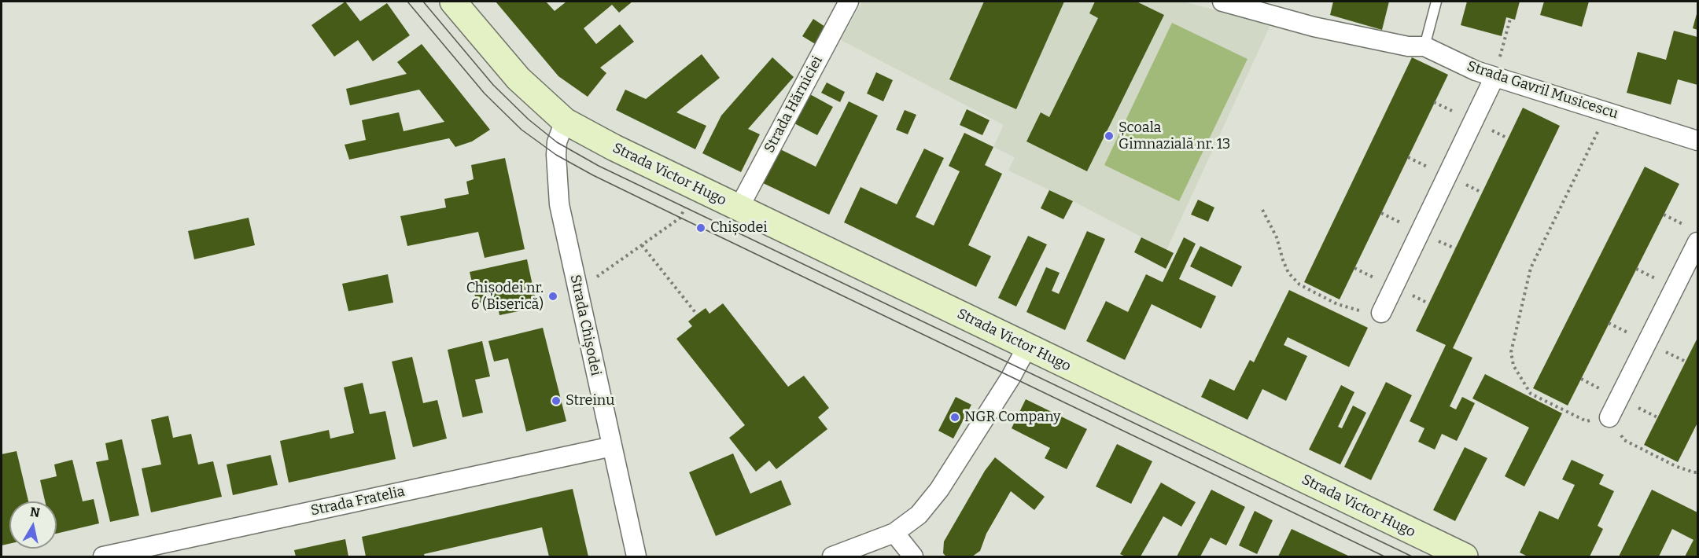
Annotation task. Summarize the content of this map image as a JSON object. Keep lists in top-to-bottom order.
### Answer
{
  "streets": {
    "street": [
      "Strada Gavril Musicescu",
      "Strada Hărniciei",
      "Strada Victor Hugo",
      "Strada Chișodei",
      "Strada Fratelia"
    ]
  },
  "crossings": [
    ["Strada Hărniciei", "Strada Victor Hugo"],
    ["Strada Victor Hugo", "Strada Chișodei"],
    ["Strada Chișodei", "Strada Fratelia"]
  ],
  "places": [
    "Școala Gimnazială nr. 13",
    "Chișodei",
    "Chișodei nr. 6 (Biserică)",
    "Streinu",
    "NGR Company"
  ],
  "north": "top"
}
